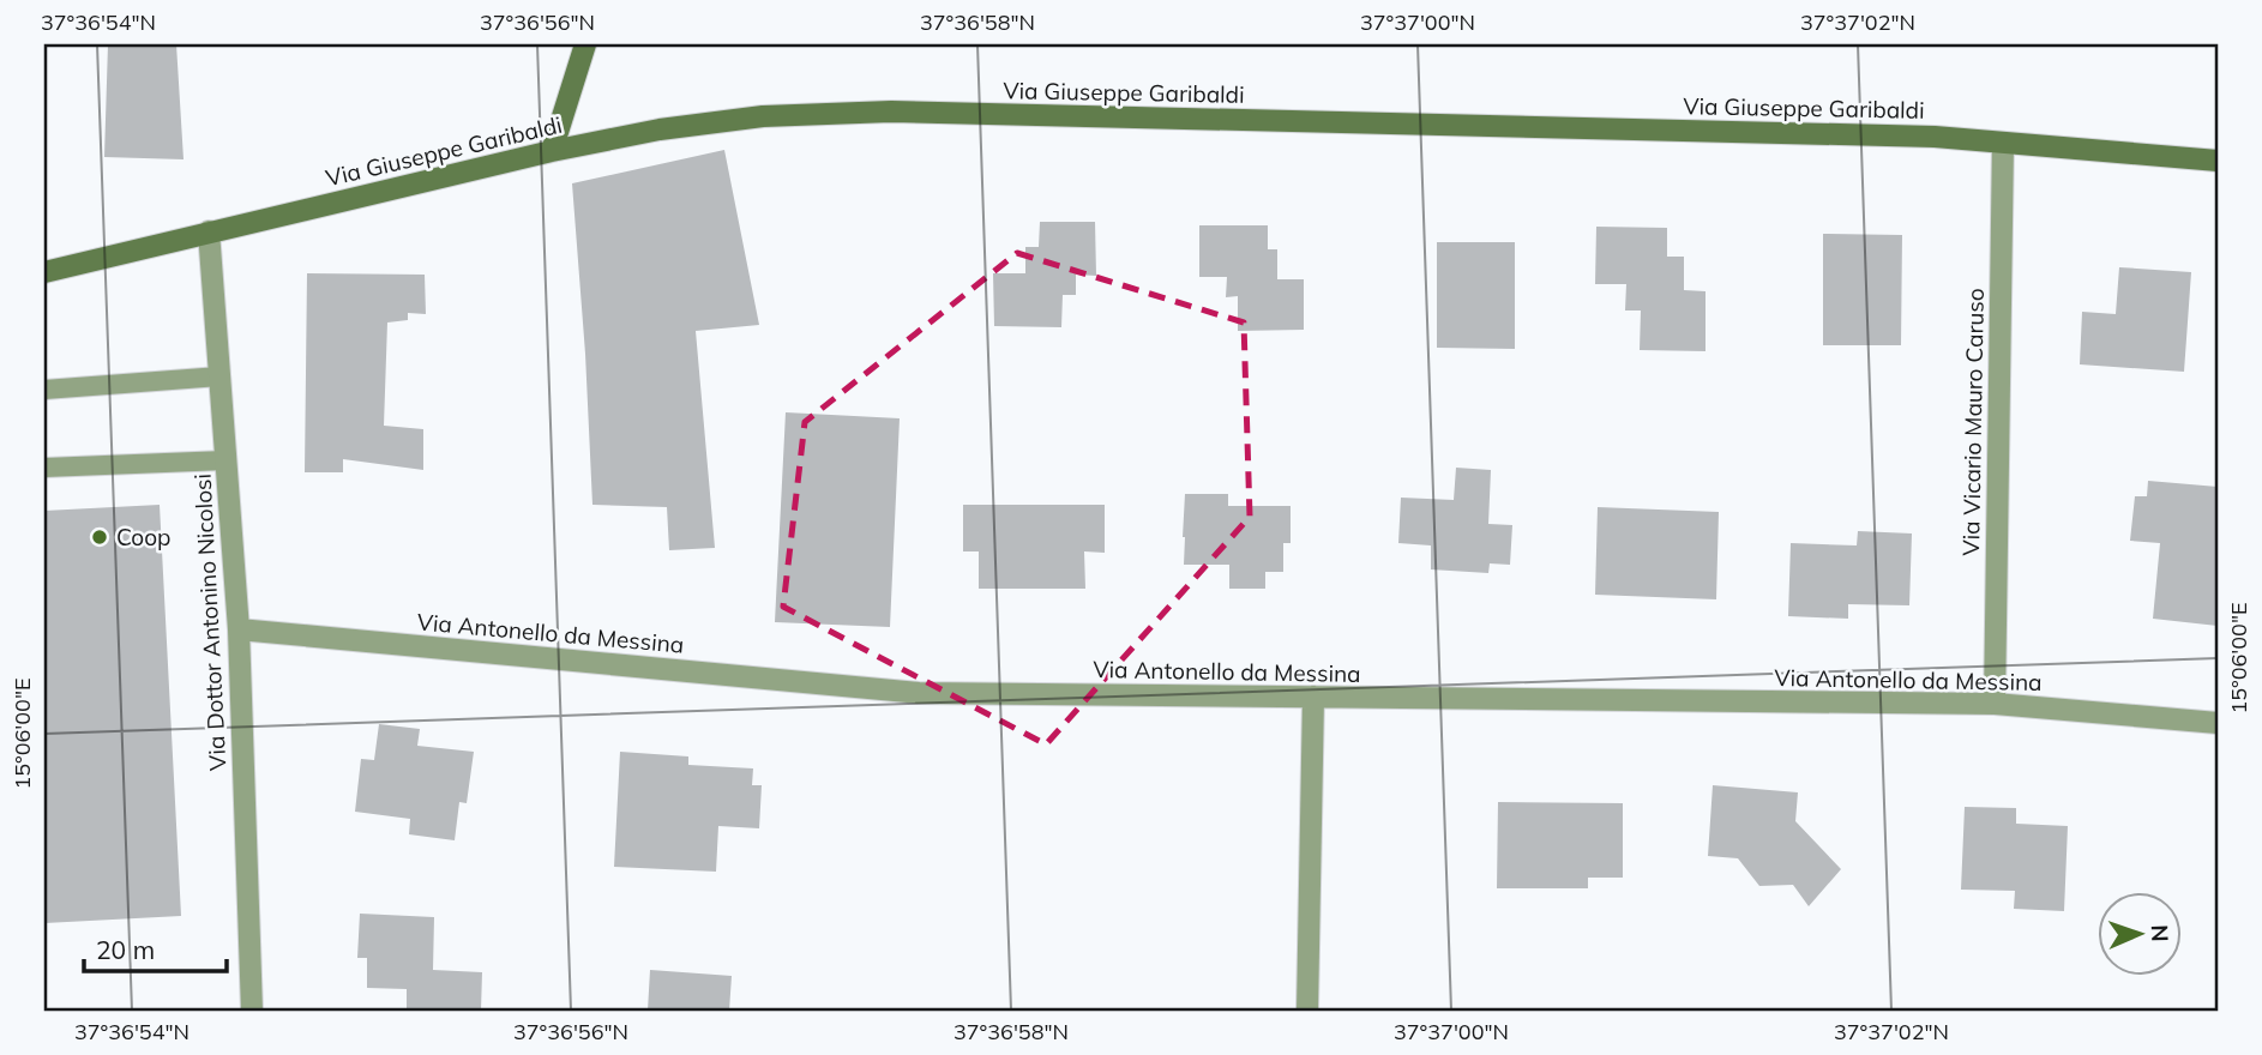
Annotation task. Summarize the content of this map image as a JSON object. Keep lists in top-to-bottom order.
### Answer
{
  "streets": {
    "main road": ["Via Giuseppe Garibaldi"],
    "street": ["Via Vicario Mauro Caruso", "Via Dottor Antonino Nicolosi", "Via Antonello da Messina"]
  },
  "crossings": [
    ["Via Giuseppe Garibaldi", "Via Vicario Mauro Caruso"],
    ["Via Giuseppe Garibaldi", "Via Dottor Antonino Nicolosi"],
    ["Via Vicario Mauro Caruso", "Via Antonello da Messina"],
    ["Via Dottor Antonino Nicolosi", "Via Antonello da Messina"]
  ],
  "places": ["Coop"],
  "scale_bar": "20 m",
  "north": "right",
  "coordinates": [
    "37°36'54\"N",
    "37°36'56\"N",
    "37°36'58\"N",
    "37°37'00\"N",
    "37°37'02\"N",
    "15°06'00\"E"
  ]
}
